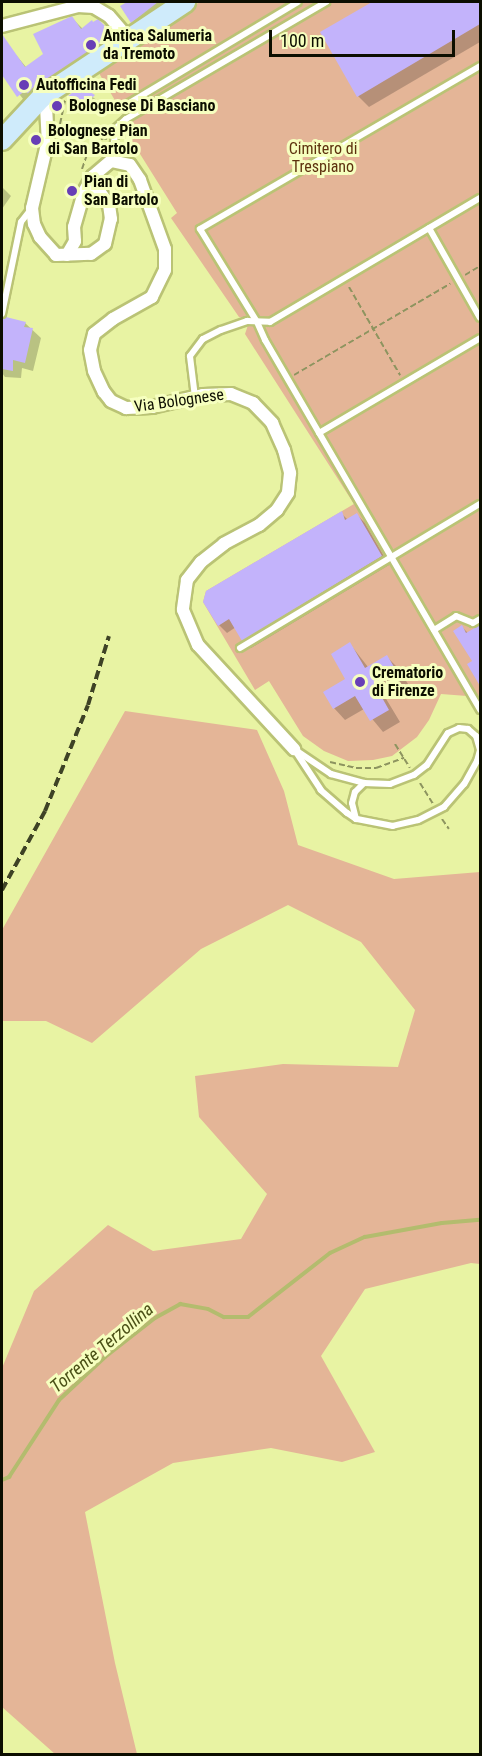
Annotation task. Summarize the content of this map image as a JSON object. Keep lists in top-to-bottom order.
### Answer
{
  "streets": {
    "street": ["Via Bolognese"]
  },
  "water": ["Torrente Terzollina"],
  "parks": ["Cimitero di Trespiano"],
  "places": [
    "Antica Salumeria da Tremoto",
    "Autofficina Fedi",
    "Bolognese Di Basciano",
    "Bolognese Pian di San Bartolo",
    "Pian di San Bartolo",
    "Crematorio di Firenze"
  ],
  "scale_bar": "100 m"
}
